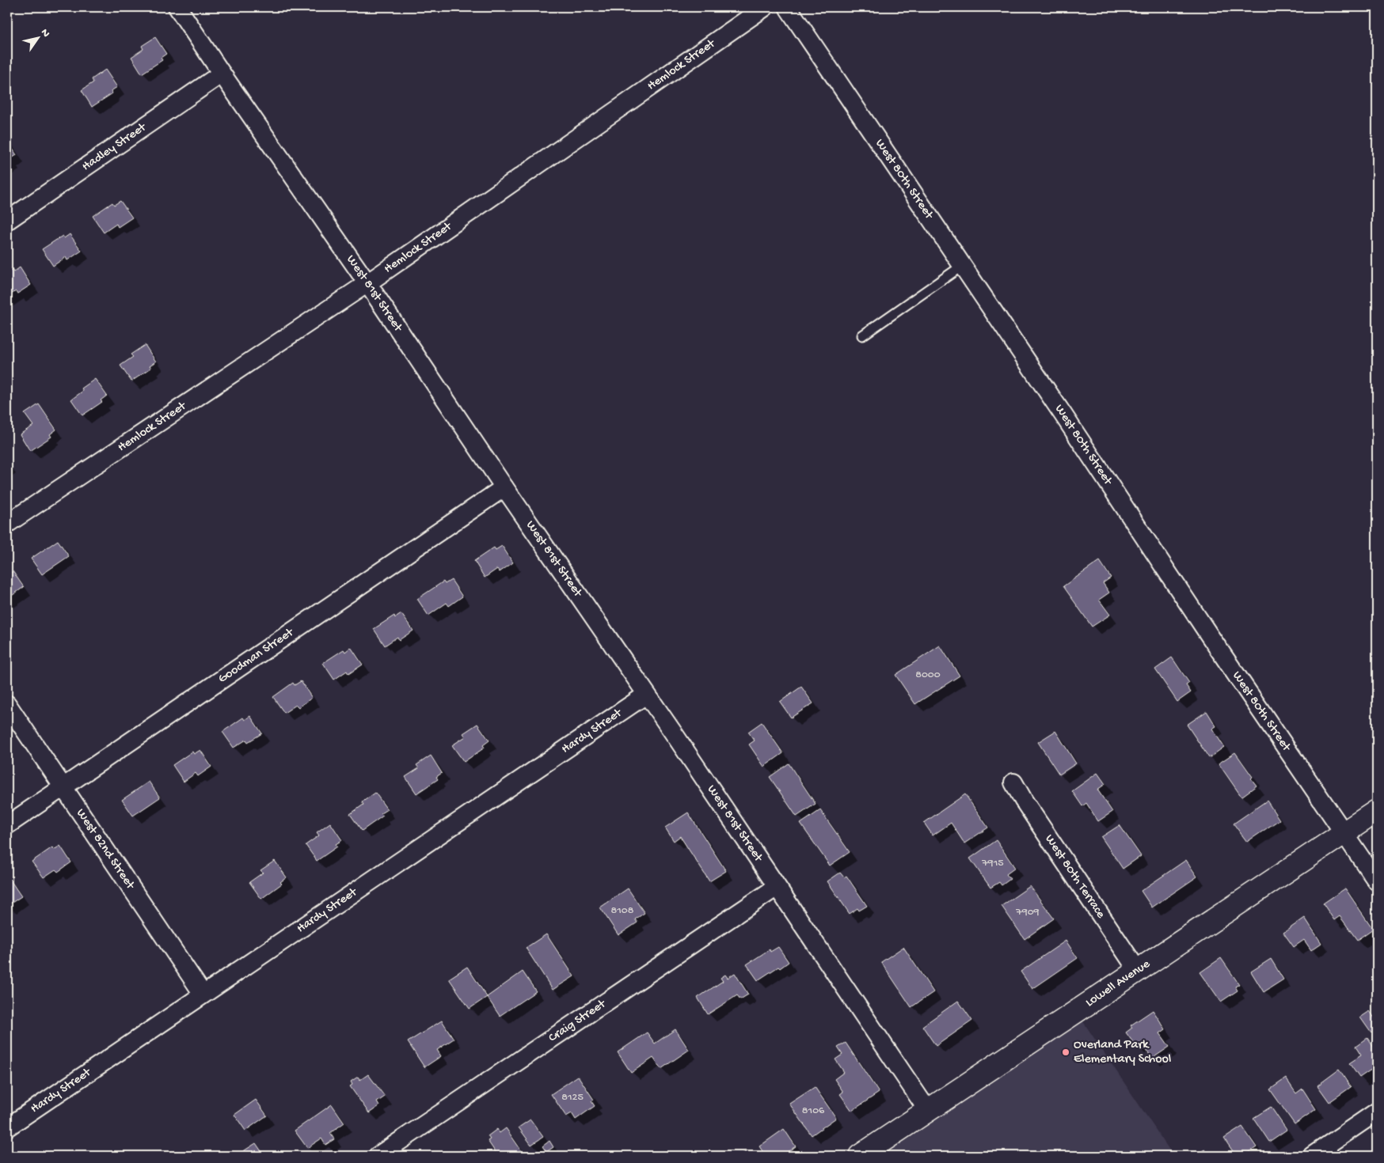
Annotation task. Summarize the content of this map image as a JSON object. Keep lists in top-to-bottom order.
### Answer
{
  "streets": {
    "street": [
      "Hemlock Street",
      "Hadley Street",
      "West 80th Street",
      "West 81st Street",
      "Goodman Street",
      "Hardy Street",
      "West 82nd Street",
      "West 80th Terrace",
      "Lowell Avenue",
      "Craig Street"
    ]
  },
  "crossings": [
    ["Hemlock Street", "West 81st Street"],
    ["Hadley Street", "West 81st Street"],
    ["West 80th Street", "Lowell Avenue"],
    ["West 81st Street", "Goodman Street"],
    ["West 81st Street", "Hardy Street"],
    ["West 81st Street", "Lowell Avenue"],
    ["West 81st Street", "Craig Street"],
    ["Goodman Street", "West 82nd Street"],
    ["Hardy Street", "West 82nd Street"],
    ["West 80th Terrace", "Lowell Avenue"]
  ],
  "places": ["Overland Park Elementary School"],
  "house_numbers": [
    "8000",
    "7915",
    "8108",
    "7909",
    "8125",
    "8106"
  ],
  "north": "top right"
}
